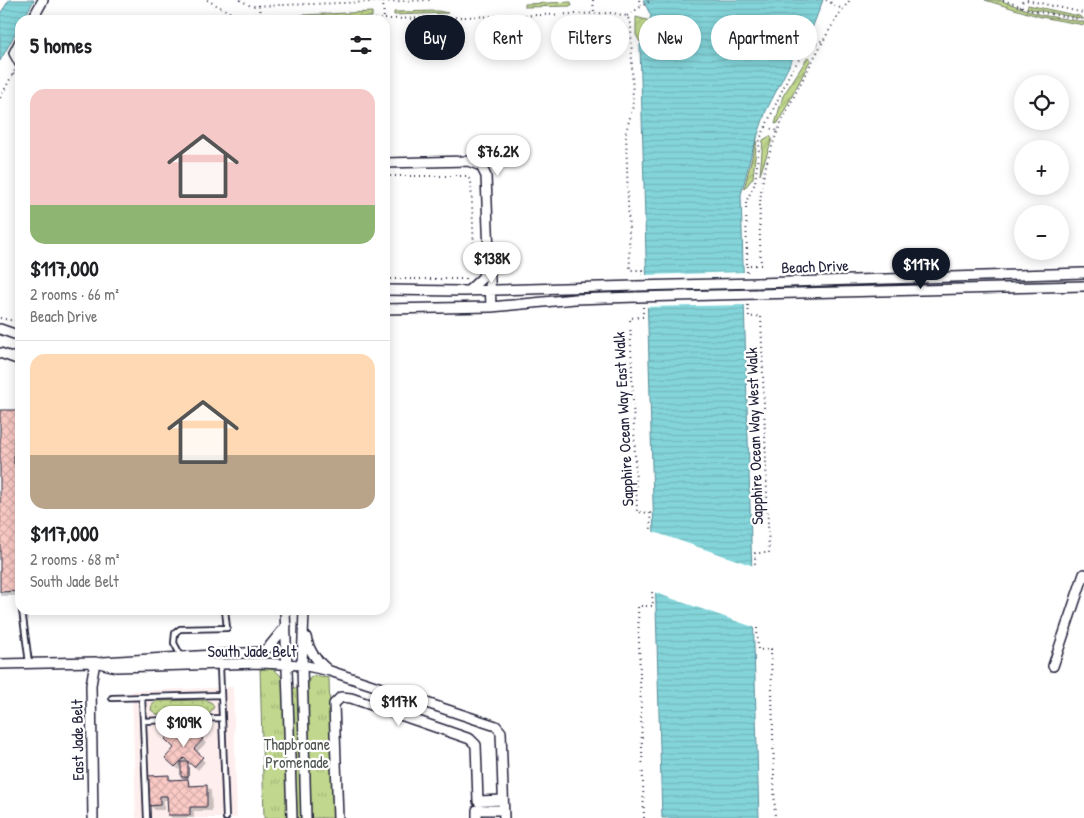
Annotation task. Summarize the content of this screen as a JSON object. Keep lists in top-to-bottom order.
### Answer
{
  "streets": {
    "street": ["Beach Drive", "South Jade Belt", "East Jade Belt"],
    "path": ["Sapphire Ocean Way East Walk", "Sapphire Ocean Way West Walk"]
  },
  "crossings": [
    ["South Jade Belt", "East Jade Belt"]
  ],
  "parks": ["Thapbroane Promenade"],
  "page": {
    "chip": [
      "Buy",
      "Rent",
      "Filters",
      "New",
      "Apartment"
    ],
    "heading": "5 homes",
    "map_buttons": ["+", "−"],
    "list": [
      {
        "name": "$117,000",
        "note": "2 rooms · 66 m² · Beach Drive"
      },
      {
        "name": "$117,000",
        "note": "2 rooms · 68 m² · South Jade Belt"
      }
    ],
    "price": [
      "$76.2K",
      "$138K",
      "$117K",
      "$117K",
      "$109K"
    ]
  }
}
